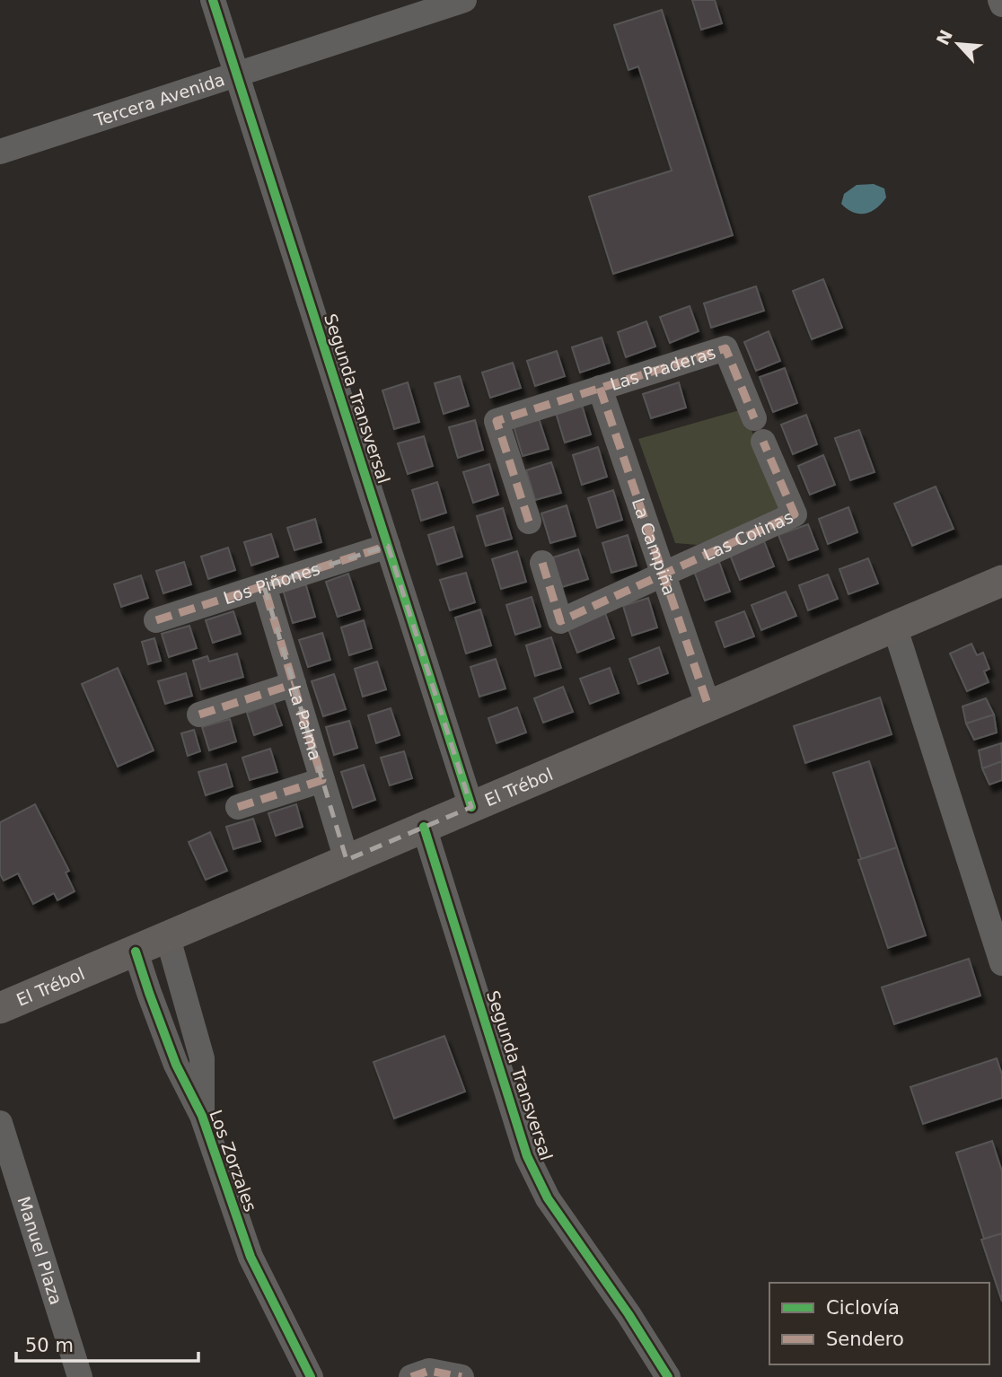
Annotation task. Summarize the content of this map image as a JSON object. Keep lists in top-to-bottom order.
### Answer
{
  "streets": {
    "main road": ["El Trébol"],
    "street": [
      "Tercera Avenida",
      "Las Praderas",
      "Segunda Transversal",
      "Las Colinas",
      "La Campiña",
      "Los Piñones",
      "La Palma",
      "Los Zorzales",
      "Manuel Plaza"
    ]
  },
  "crossings": [
    ["Tercera Avenida", "Segunda Transversal"],
    ["Las Praderas", "Las Colinas"],
    ["Las Praderas", "La Campiña"],
    ["Segunda Transversal", "Los Piñones"],
    ["Segunda Transversal", "El Trébol"],
    ["Las Colinas", "La Campiña"],
    ["La Campiña", "El Trébol"],
    ["Los Piñones", "La Palma"],
    ["La Palma", "El Trébol"],
    ["El Trébol", "Los Zorzales"]
  ],
  "legend": ["Ciclovía", "Sendero"],
  "scale_bar": "50 m",
  "north": "top left"
}
